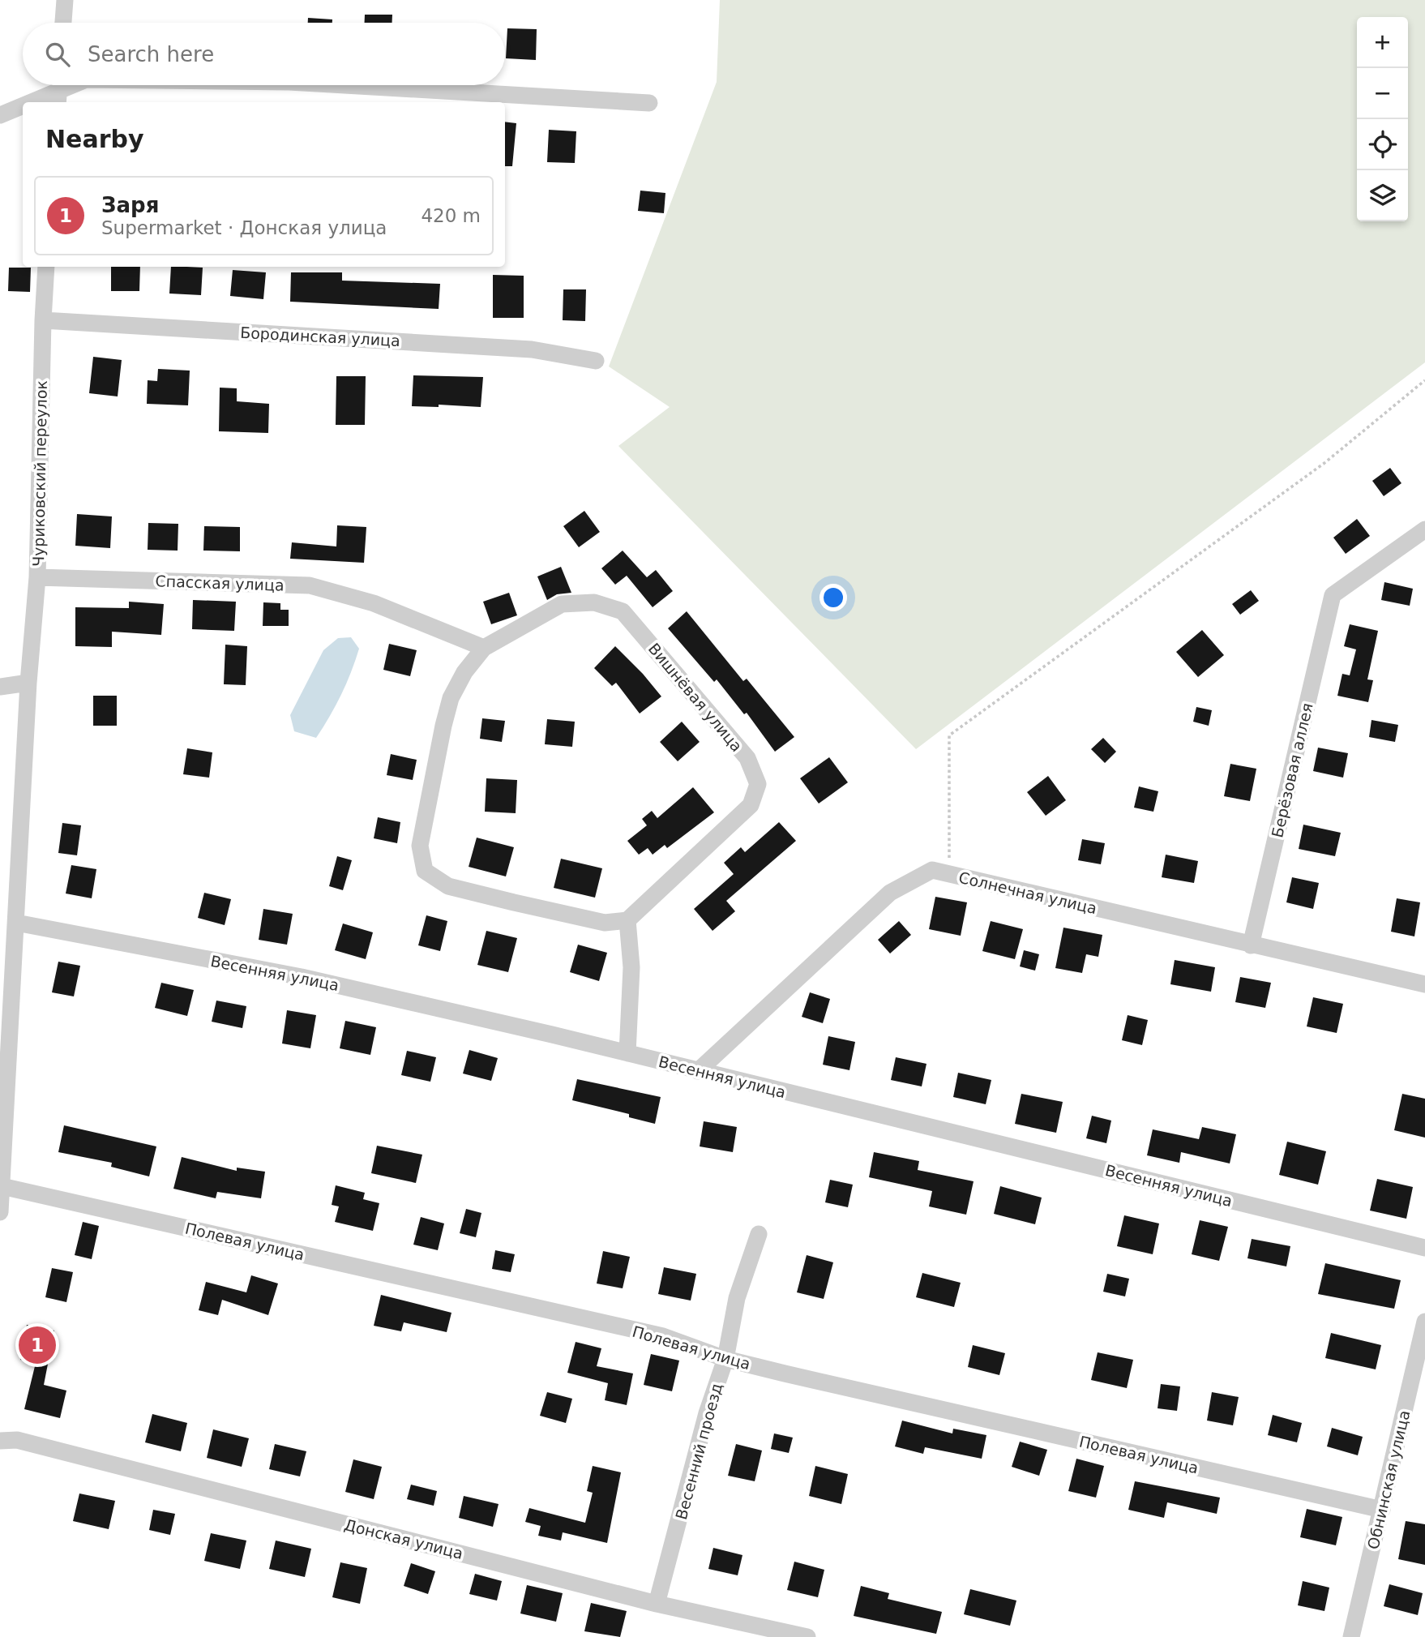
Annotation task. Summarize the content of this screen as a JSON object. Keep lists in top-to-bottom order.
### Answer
{
  "streets": {
    "street": [
      "Бородинская улица",
      "Чуриковский переулок",
      "Спасская улица",
      "Вишнёвая улица",
      "Берёзовая аллея",
      "Солнечная улица",
      "Весенняя улица",
      "Полевая улица",
      "Весенний проезд",
      "Обнинская улица",
      "Донская улица"
    ]
  },
  "crossings": [
    ["Бородинская улица", "Чуриковский переулок"],
    ["Чуриковский переулок", "Спасская улица"],
    ["Чуриковский переулок", "Весенняя улица"],
    ["Чуриковский переулок", "Полевая улица"],
    ["Спасская улица", "Вишнёвая улица"],
    ["Берёзовая аллея", "Солнечная улица"],
    ["Солнечная улица", "Весенняя улица"],
    ["Полевая улица", "Весенний проезд"],
    ["Полевая улица", "Обнинская улица"],
    ["Весенний проезд", "Донская улица"]
  ],
  "page": {
    "map_buttons": ["+", "−"],
    "search": "Search here",
    "heading": "Nearby",
    "list": [
      {
        "mark": "1",
        "name": "Заря",
        "note": "Supermarket · Донская улица",
        "value": "420 m"
      }
    ],
    "pins": "1"
  }
}
